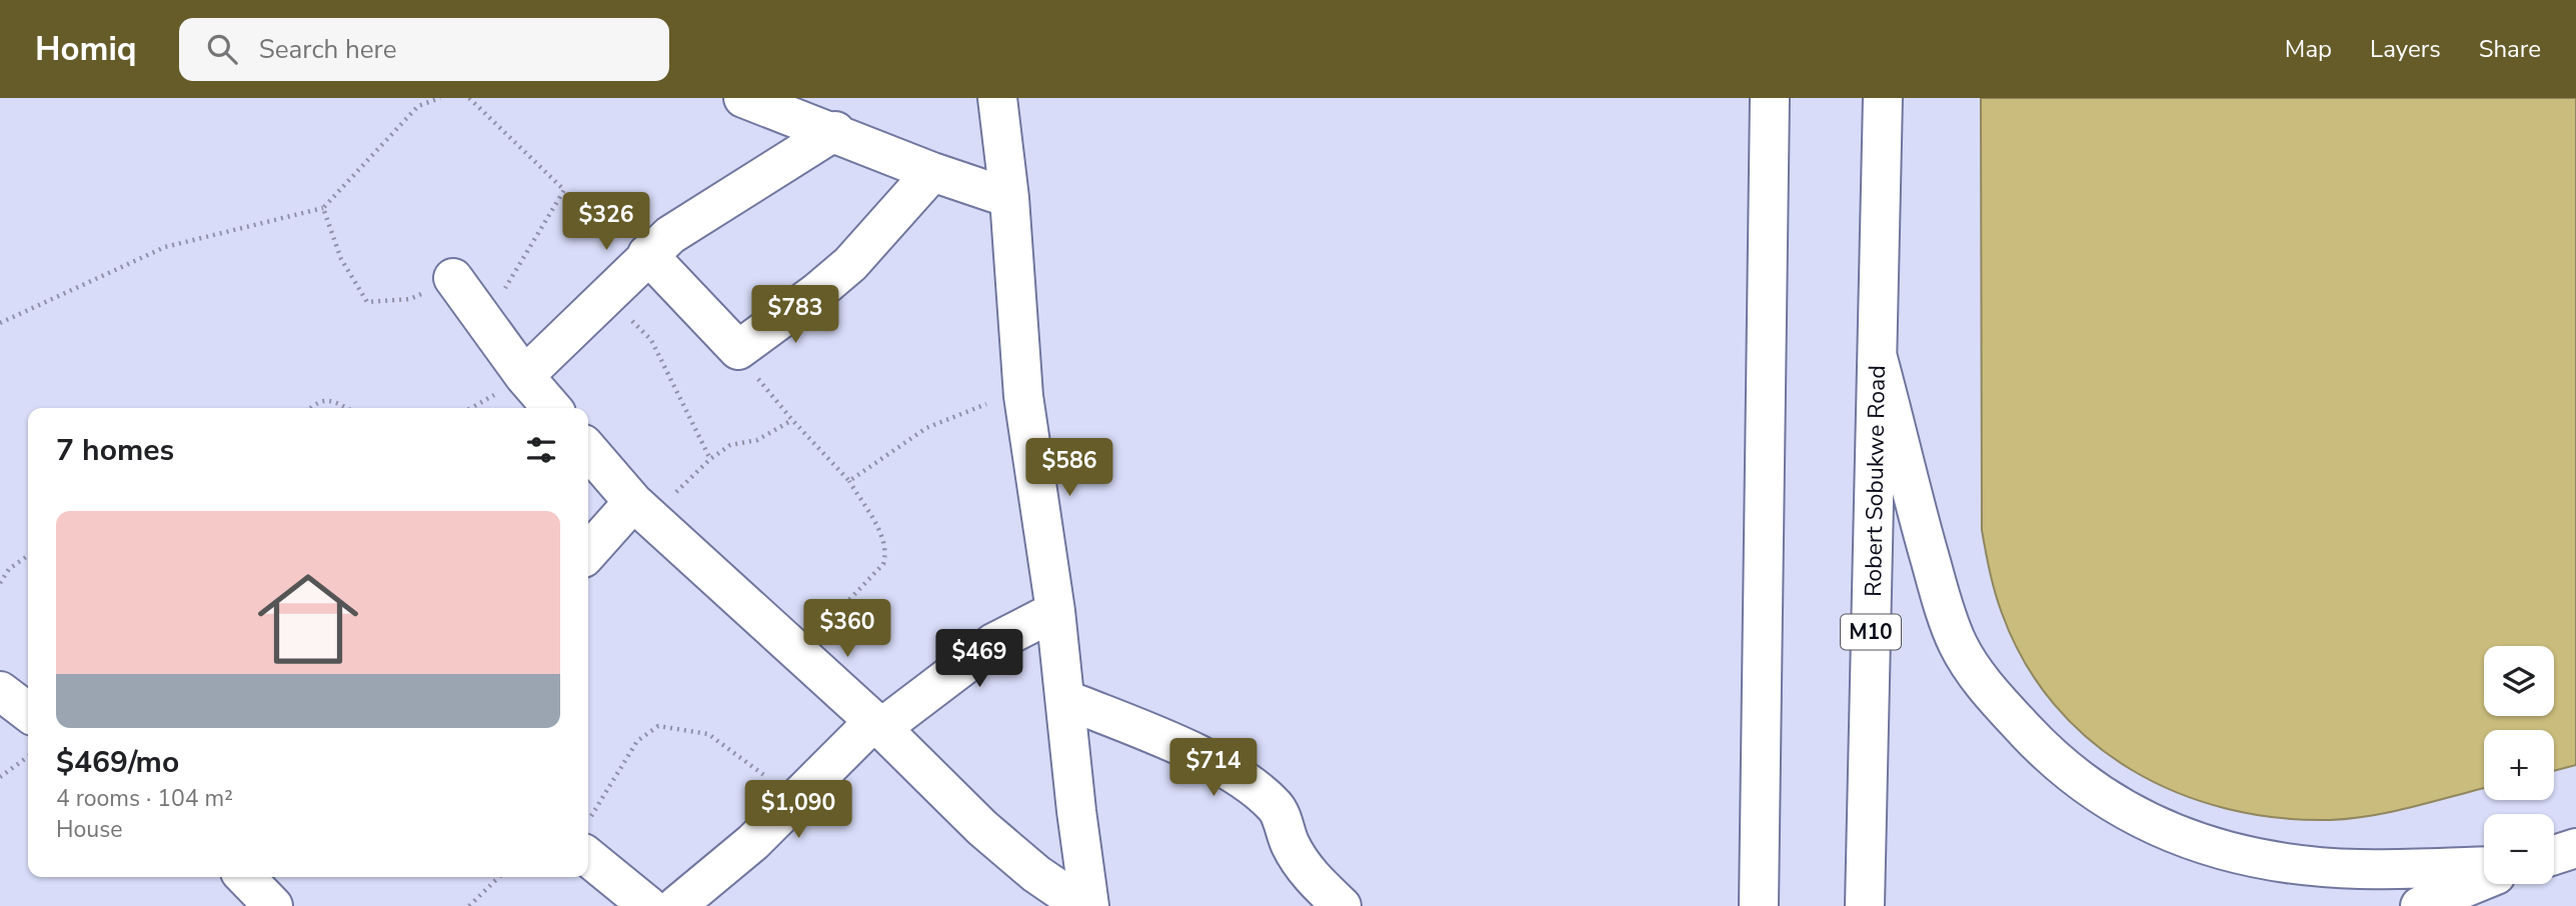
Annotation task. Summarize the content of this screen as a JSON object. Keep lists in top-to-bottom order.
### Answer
{
  "streets": {
    "street": ["Robert Sobukwe Road", "M10"]
  },
  "page": {
    "header": "Homiq",
    "search": "Search here",
    "nav": ["Map", "Layers", "Share"],
    "price": [
      "$326",
      "$783",
      "$586",
      "$360",
      "$469",
      "$714",
      "$1,090"
    ],
    "heading": "7 homes",
    "list": [
      {
        "name": "$469/mo",
        "note": "4 rooms · 104 m² · House"
      }
    ],
    "map_buttons": ["+", "−"]
  }
}
